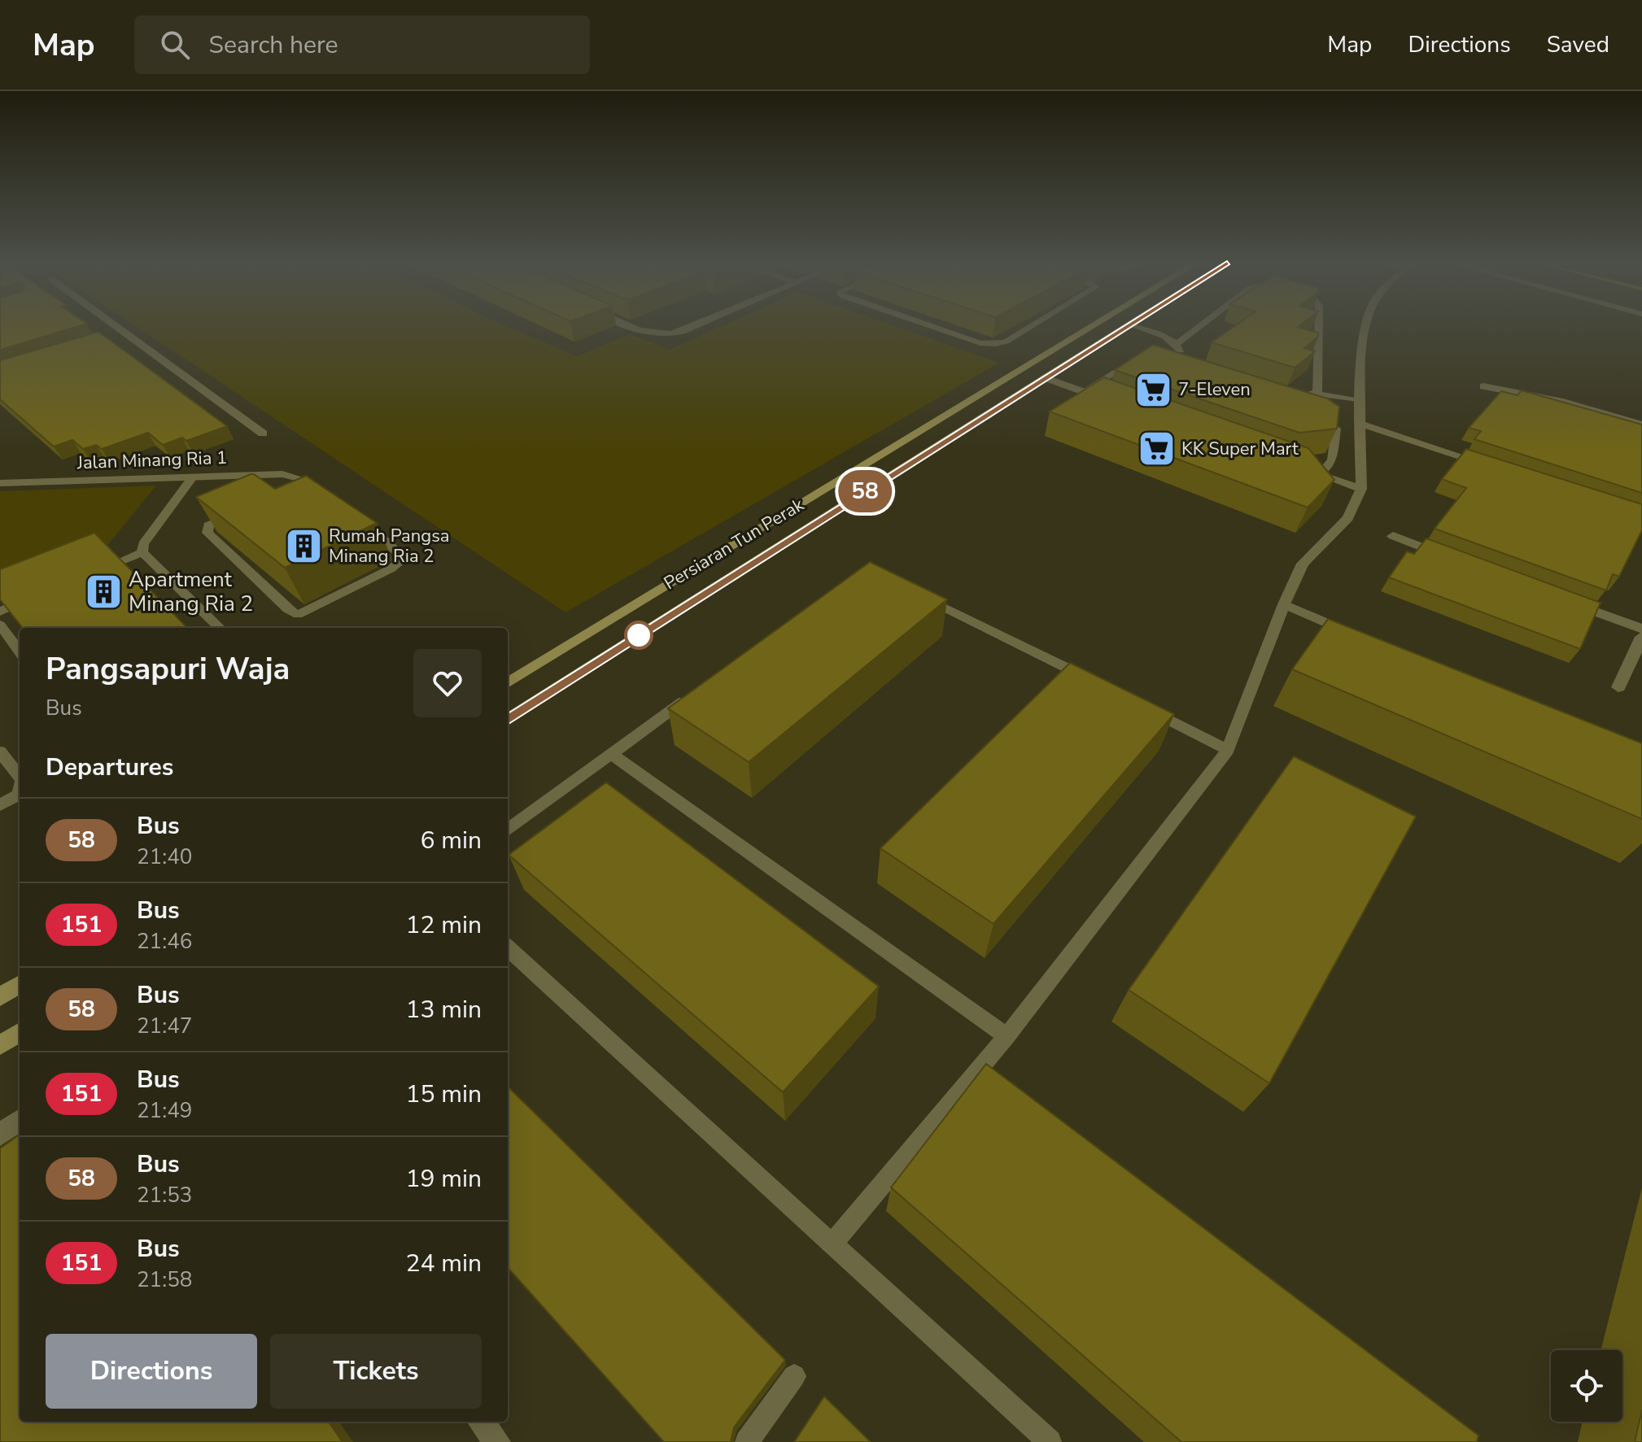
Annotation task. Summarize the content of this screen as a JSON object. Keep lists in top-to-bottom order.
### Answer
{
  "streets": {
    "street": ["Jalan Minang Ria 1", "Persiaran Tun Perak"]
  },
  "places": {
    "supermarket": ["7-Eleven", "KK Super Mart"],
    "building": ["Rumah Pangsa Minang Ria 2", "Apartment Minang Ria 2"]
  },
  "lines": ["bus line 58"],
  "page": {
    "header": "Map",
    "search": "Search here",
    "nav": ["Map", "Directions", "Saved"],
    "on_map": "58",
    "heading": [
      ["Pangsapuri Waja", "Bus"],
      "Departures"
    ],
    "list": [
      {
        "mark": "58",
        "name": "Bus",
        "note": "21:40",
        "value": "6 min"
      },
      {
        "mark": "151",
        "name": "Bus",
        "note": "21:46",
        "value": "12 min"
      },
      {
        "mark": "58",
        "name": "Bus",
        "note": "21:47",
        "value": "13 min"
      },
      {
        "mark": "151",
        "name": "Bus",
        "note": "21:49",
        "value": "15 min"
      },
      {
        "mark": "58",
        "name": "Bus",
        "note": "21:53",
        "value": "19 min"
      },
      {
        "mark": "151",
        "name": "Bus",
        "note": "21:58",
        "value": "24 min"
      }
    ],
    "buttons": ["Directions", "Tickets"]
  }
}
